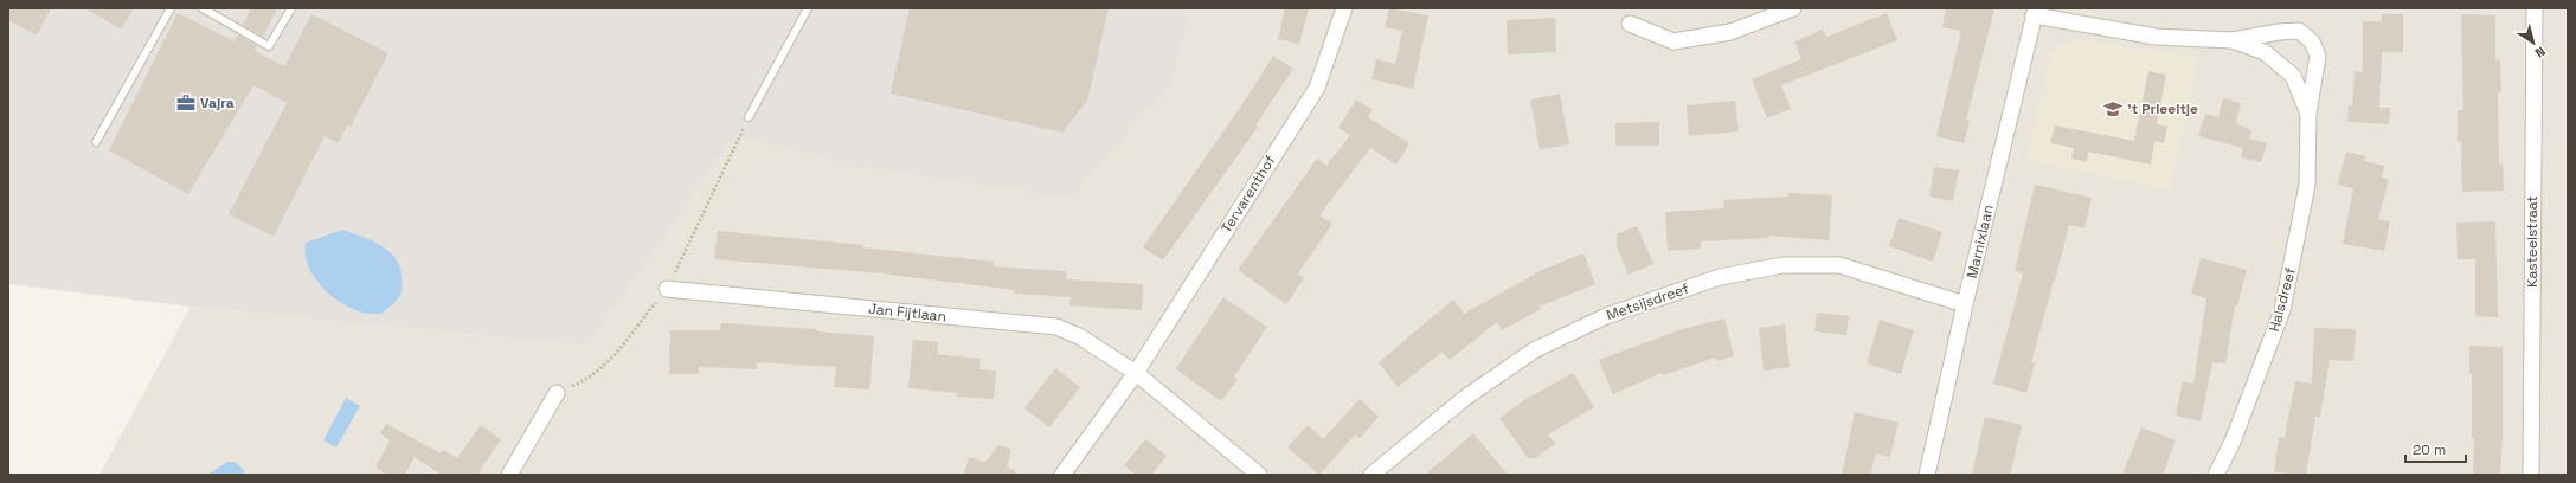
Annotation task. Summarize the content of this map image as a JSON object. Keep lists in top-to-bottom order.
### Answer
{
  "streets": {
    "street": [
      "Tervarenthof",
      "Marnixlaan",
      "Kasteelstraat",
      "Halsdreef",
      "Metsijsdreef",
      "Jan Fijtlaan"
    ]
  },
  "crossings": [
    ["Tervarenthof", "Jan Fijtlaan"],
    ["Marnixlaan", "Halsdreef"],
    ["Marnixlaan", "Metsijsdreef"]
  ],
  "places": {
    "office": ["Vajra"],
    "school or university": ["’t Prieeltje"]
  },
  "scale_bar": "20 m",
  "north": "bottom right"
}
